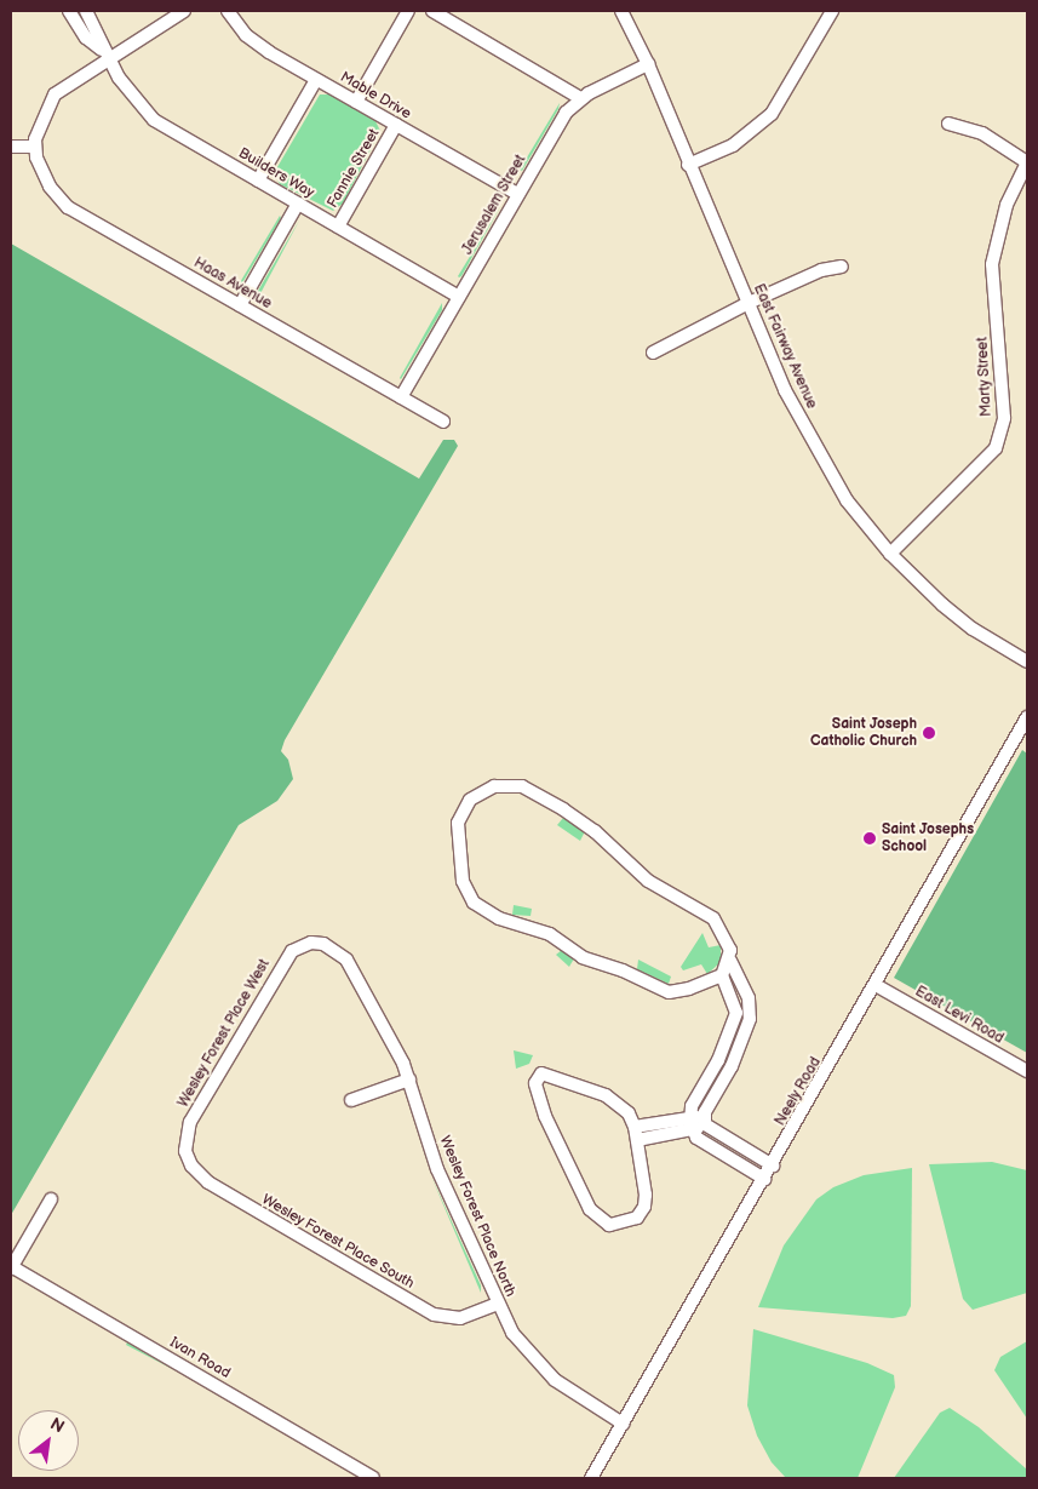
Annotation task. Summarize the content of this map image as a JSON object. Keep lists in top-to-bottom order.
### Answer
{
  "streets": {
    "street": [
      "Mable Drive",
      "Fannie Street",
      "Builders Way",
      "Jerusalem Street",
      "Haas Avenue",
      "East Fairway Avenue",
      "Marty Street",
      "East Levi Road",
      "Wesley Forest Place West",
      "Neely Road",
      "Wesley Forest Place North",
      "Wesley Forest Place South",
      "Ivan Road"
    ]
  },
  "crossings": [
    ["Mable Drive", "Fannie Street"],
    ["Mable Drive", "Jerusalem Street"],
    ["Fannie Street", "Builders Way"],
    ["Builders Way", "Jerusalem Street"],
    ["Jerusalem Street", "Haas Avenue"],
    ["Jerusalem Street", "East Fairway Avenue"],
    ["East Fairway Avenue", "Marty Street"],
    ["East Levi Road", "Neely Road"],
    ["Wesley Forest Place West", "Wesley Forest Place North"],
    ["Wesley Forest Place West", "Wesley Forest Place South"],
    ["Neely Road", "Wesley Forest Place North"],
    ["Wesley Forest Place North", "Wesley Forest Place South"]
  ],
  "places": ["Saint Joseph Catholic Church", "Saint Josephs School"],
  "north": "top right"
}
